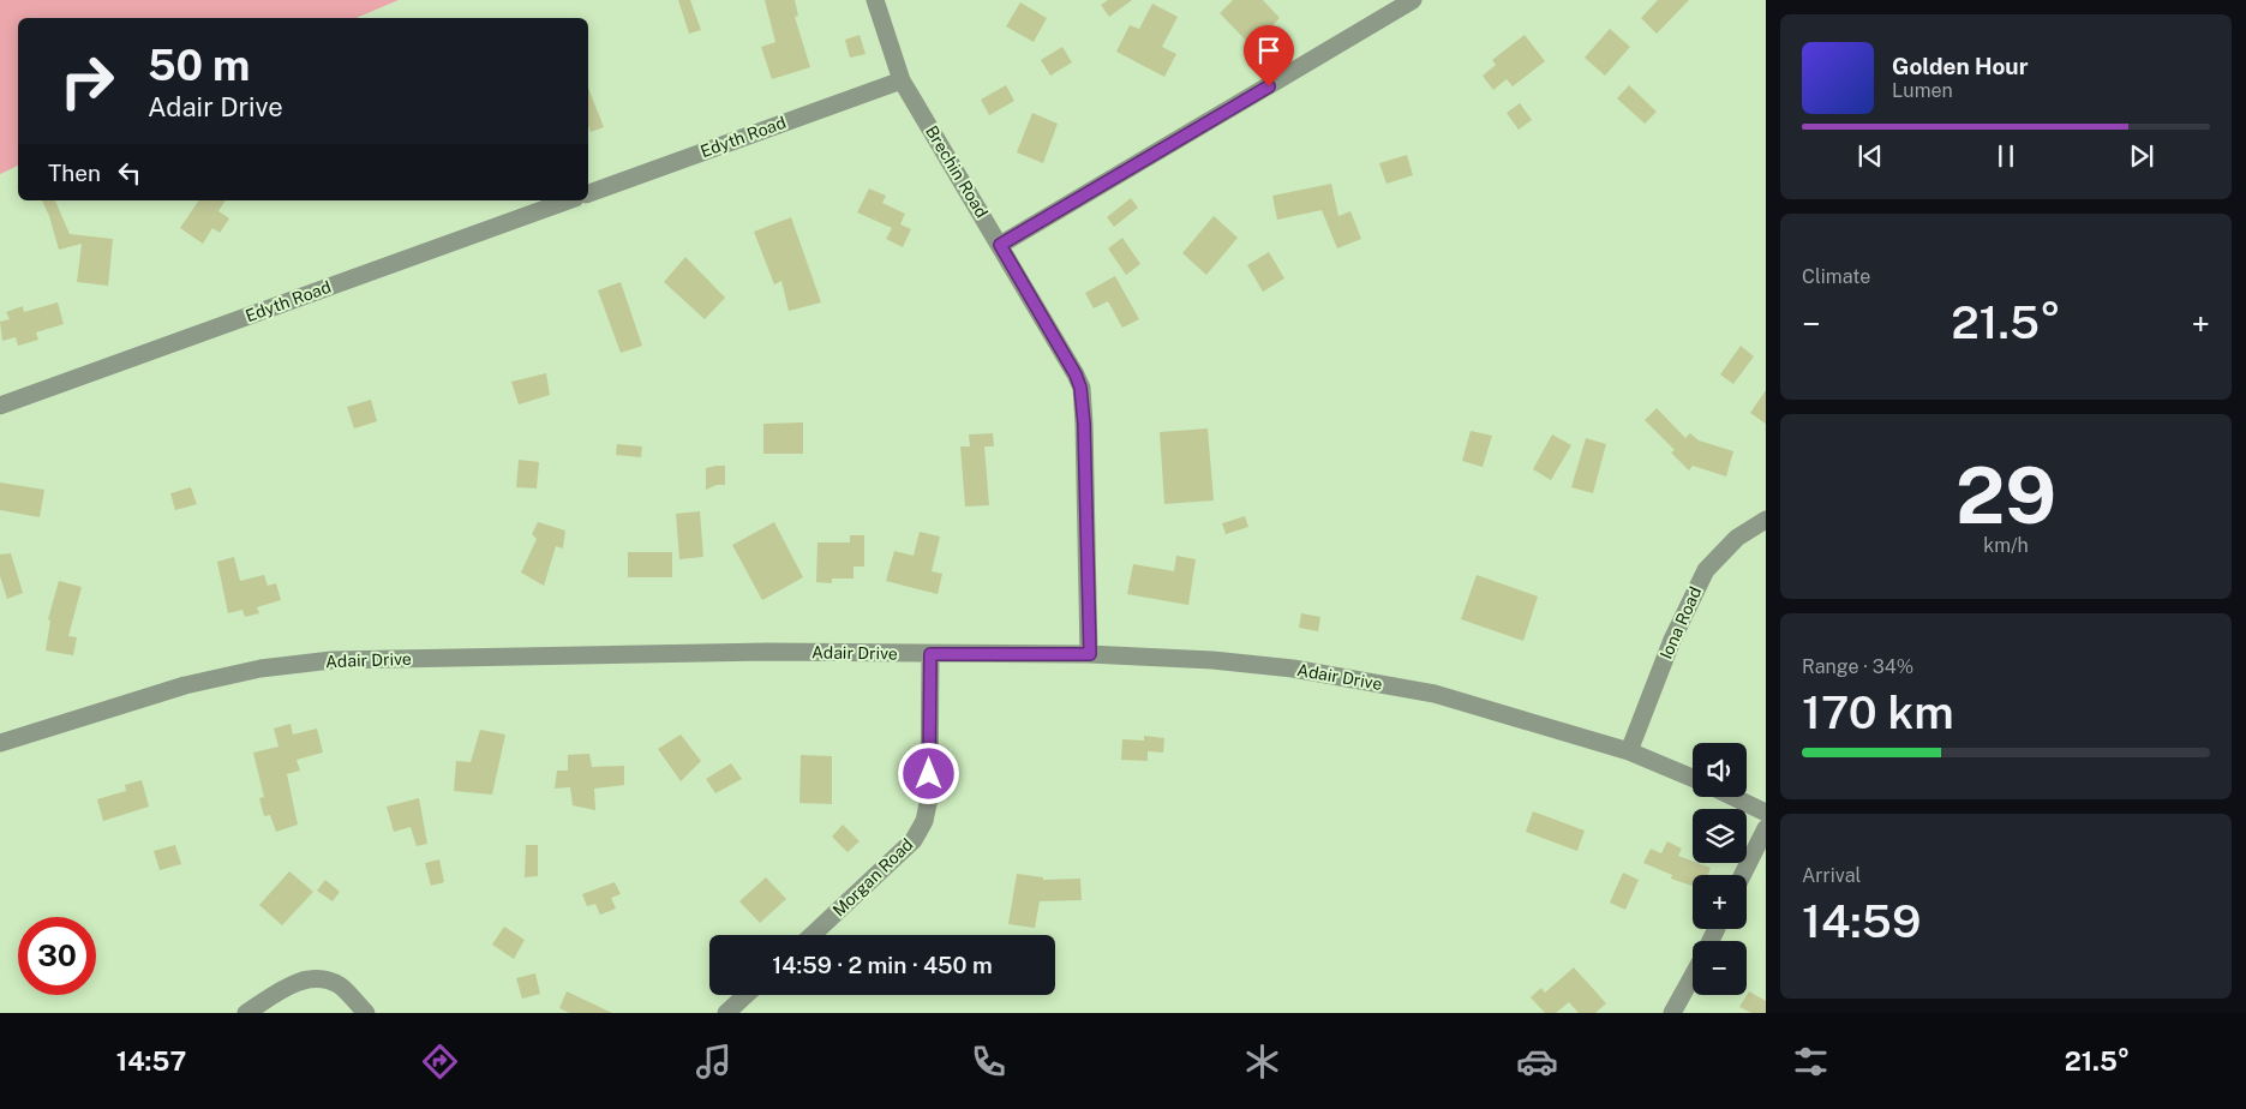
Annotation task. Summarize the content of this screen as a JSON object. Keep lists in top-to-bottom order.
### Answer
{
  "streets": {
    "street": [
      "Edyth Road",
      "Brechin Road",
      "Iona Road",
      "Adair Drive",
      "Morgan Road"
    ]
  },
  "crossings": [
    ["Edyth Road", "Brechin Road"],
    ["Brechin Road", "Adair Drive"],
    ["Iona Road", "Adair Drive"],
    ["Adair Drive", "Morgan Road"]
  ],
  "page": {
    "turn": ["50 m", "Adair Drive"],
    "song": ["Golden Hour", "Lumen"],
    "then": "Then",
    "tile": [
      "Climate",
      ["29", "km/h"],
      ["Range · 34%", "170 km"],
      ["Arrival", "14:59"]
    ],
    "heat": ["−", "21.5°", "+"],
    "map_buttons": ["+", "−"],
    "limit": "30",
    "trip": "14:59 · 2 min · 450 m",
    "tabs": ["14:57", "21.5°"]
  }
}
